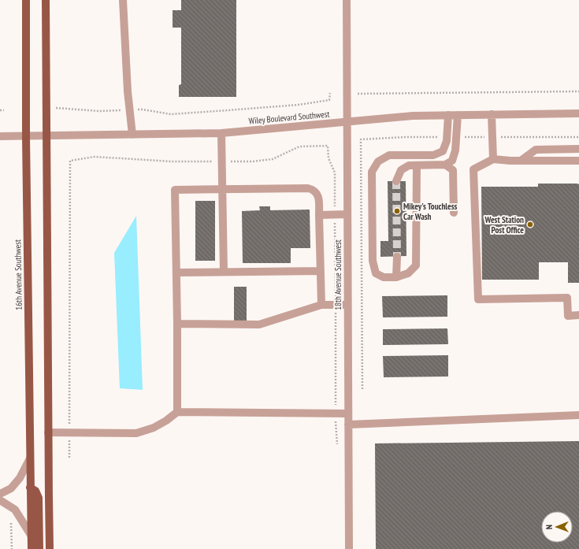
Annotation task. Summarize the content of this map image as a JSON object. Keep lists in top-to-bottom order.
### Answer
{
  "streets": {
    "main road": ["16th Avenue Southwest"],
    "street": ["Wiley Boulevard Southwest", "18th Avenue Southwest"]
  },
  "crossings": [
    ["Wiley Boulevard Southwest", "16th Avenue Southwest"],
    ["Wiley Boulevard Southwest", "18th Avenue Southwest"]
  ],
  "places": ["Mikey's Touchless Car Wash", "West Station Post Office"],
  "north": "left"
}
